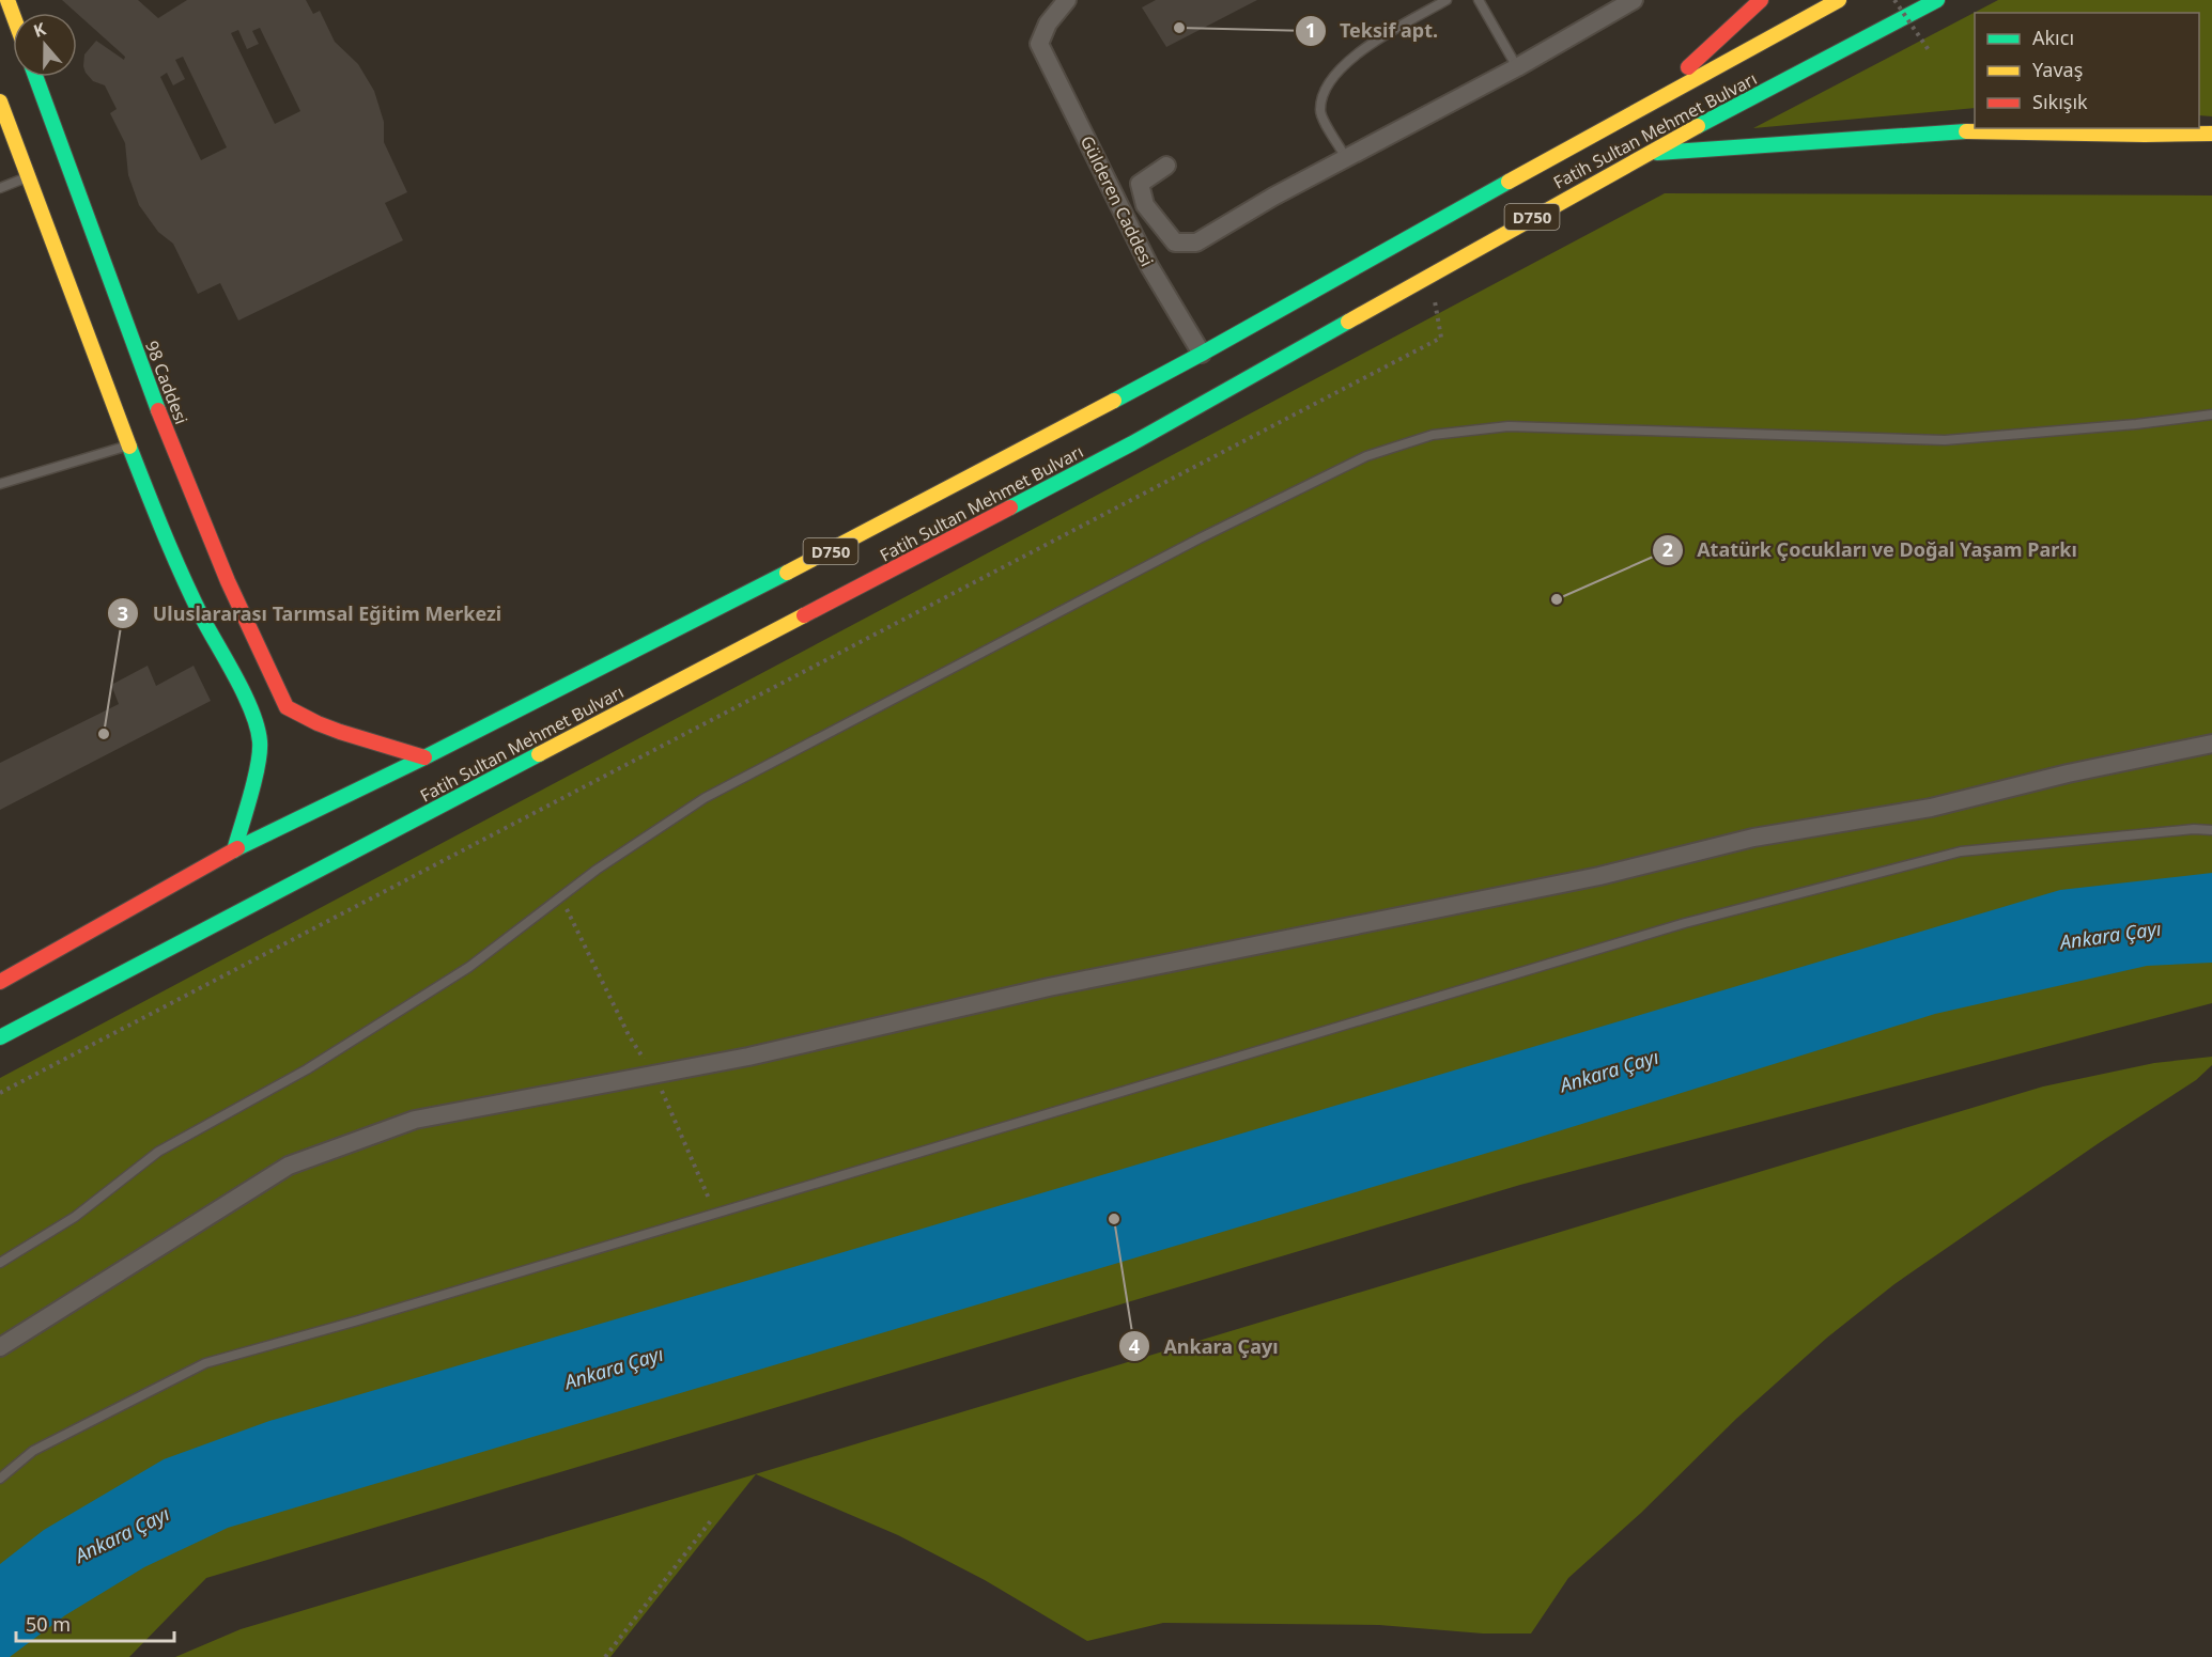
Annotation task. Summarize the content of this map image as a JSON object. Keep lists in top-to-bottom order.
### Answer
{
  "streets": {
    "main road": ["Fatih Sultan Mehmet Bulvarı", "D750", "98 Caddesi"],
    "street": ["Gülderen Caddesi"]
  },
  "crossings": [
    ["Fatih Sultan Mehmet Bulvarı", "Gülderen Caddesi"],
    ["Fatih Sultan Mehmet Bulvarı", "98 Caddesi"]
  ],
  "water": ["Ankara Çayı"],
  "places": [
    "Teksif apt.",
    "Atatürk Çocukları ve Doğal Yaşam Parkı",
    "Uluslararası Tarımsal Eğitim Merkezi",
    "Ankara Çayı"
  ],
  "legend": ["Akıcı", "Yavaş", "Sıkışık"],
  "scale_bar": "50 m",
  "north": "top"
}
